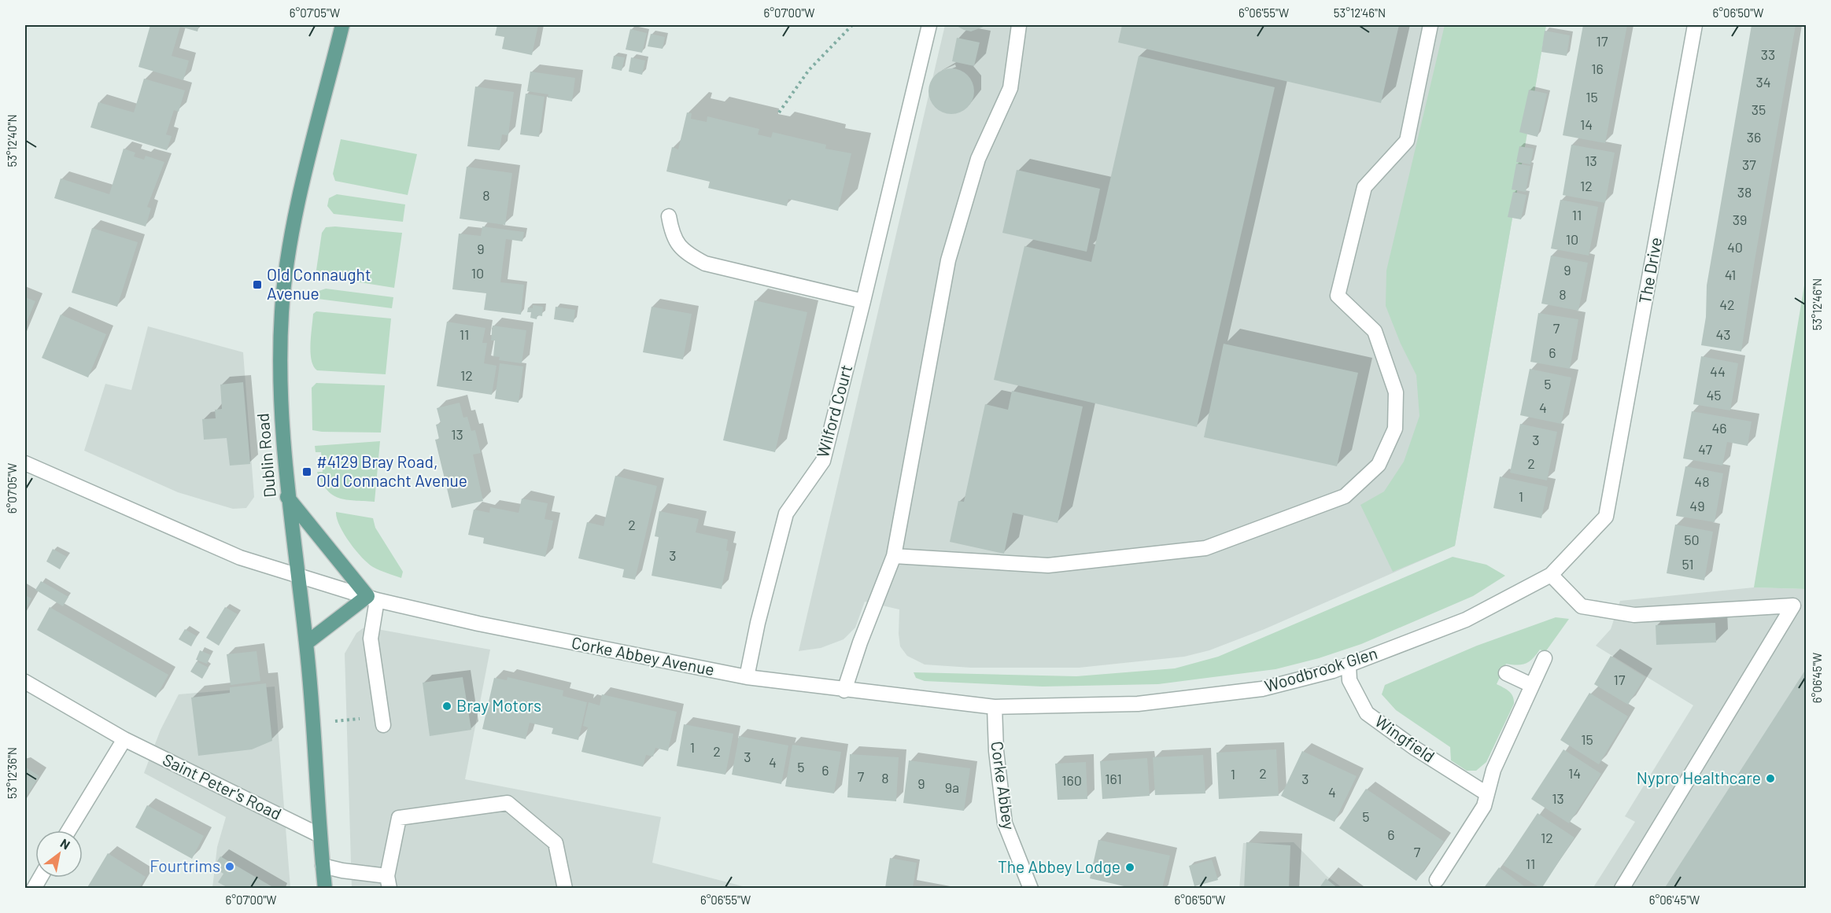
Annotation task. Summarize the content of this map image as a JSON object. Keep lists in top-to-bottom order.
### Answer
{
  "streets": {
    "main road": ["Dublin Road"],
    "street": [
      "The Drive",
      "Wilford Court",
      "Corke Abbey Avenue",
      "Woodbrook Glen",
      "Wingfield",
      "Corke Abbey",
      "Saint Peter's Road"
    ]
  },
  "crossings": [
    ["The Drive", "Woodbrook Glen"],
    ["Wilford Court", "Corke Abbey Avenue"],
    ["Dublin Road", "Corke Abbey Avenue"],
    ["Dublin Road", "Saint Peter's Road"],
    ["Corke Abbey Avenue", "Woodbrook Glen"],
    ["Corke Abbey Avenue", "Corke Abbey"],
    ["Woodbrook Glen", "Wingfield"],
    ["Woodbrook Glen", "Corke Abbey"]
  ],
  "places": {
    "transit": ["Old Connaught Avenue", "#4129 Bray Road, Old Connacht Avenue"],
    "other": [
      "Bray Motors",
      "Nypro Healthcare",
      "Fourtrims",
      "The Abbey Lodge"
    ]
  },
  "house_numbers": [
    "17",
    "33",
    "16",
    "34",
    "15",
    "35",
    "14",
    "36",
    "13",
    "37",
    "12",
    "38",
    "8",
    "11",
    "39",
    "10",
    "40",
    "9",
    "9",
    "10",
    "41",
    "8",
    "42",
    "7",
    "11",
    "43",
    "6",
    "44",
    "12",
    "5",
    "45",
    "4",
    "46",
    "13",
    "3",
    "47",
    "2",
    "48",
    "1",
    "49",
    "2",
    "50",
    "3",
    "51",
    "17",
    "15",
    "1",
    "2",
    "3",
    "4",
    "5",
    "6",
    "2",
    "14",
    "1",
    "7",
    "8",
    "161",
    "3",
    "160",
    "9",
    "9a",
    "4",
    "13",
    "5",
    "6",
    "12",
    "7",
    "11"
  ],
  "north": "top right",
  "coordinates": [
    "6°07'05\"W",
    "6°07'00\"W",
    "6°06'55\"W",
    "53°12'46\"N",
    "6°06'50\"W",
    "53°12'40\"N",
    "6°06'45\"W",
    "53°12'36\"N"
  ]
}
